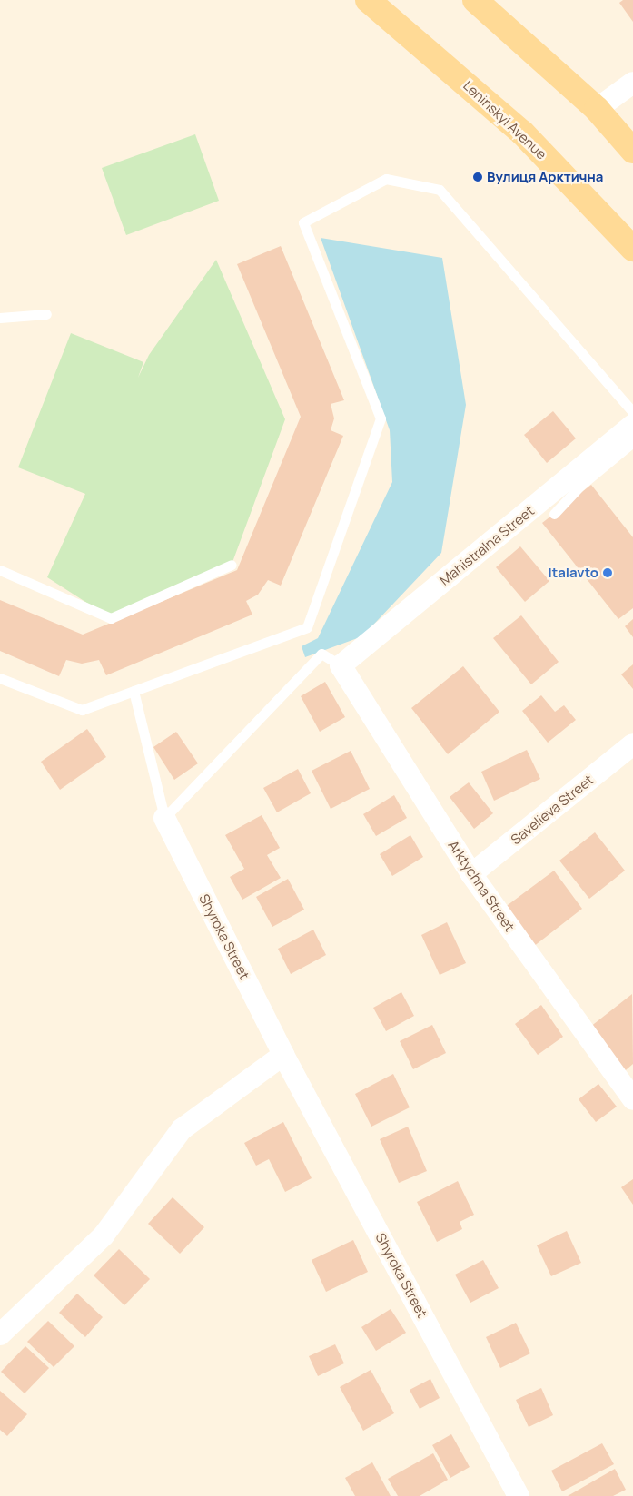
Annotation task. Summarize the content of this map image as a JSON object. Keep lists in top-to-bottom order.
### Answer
{
  "streets": {
    "main road": ["Leninskyi Avenue"],
    "street": [
      "Mahistralna Street",
      "Savelieva Street",
      "Arktychna Street",
      "Shyroka Street"
    ]
  },
  "crossings": [
    ["Mahistralna Street", "Arktychna Street"],
    ["Savelieva Street", "Arktychna Street"]
  ],
  "places": ["Вулиця Арктична", "Italavto"]
}
